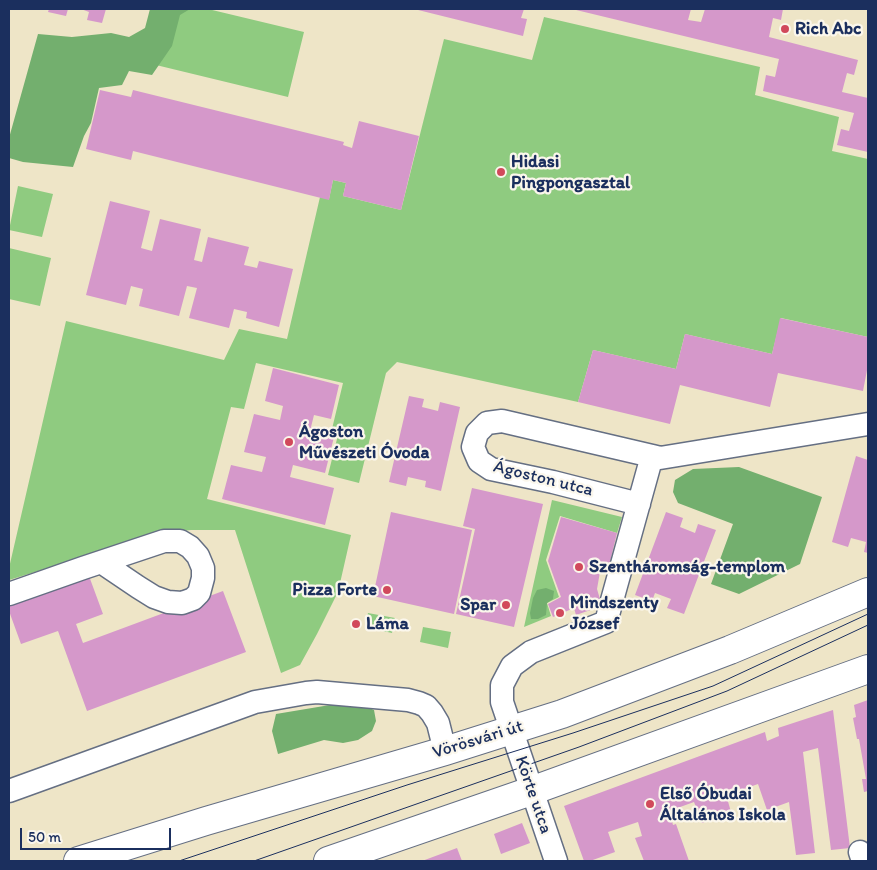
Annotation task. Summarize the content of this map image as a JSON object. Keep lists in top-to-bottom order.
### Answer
{
  "streets": {
    "main road": ["Vörösvári út"],
    "street": ["Ágoston utca", "Körte utca"]
  },
  "crossings": [
    ["Vörösvári út", "Körte utca"]
  ],
  "places": [
    "Rich Abc",
    "Hidasi Pingpongasztal",
    "Ágoston Művészeti Óvoda",
    "Szentháromság-templom",
    "Pizza Forte",
    "Spar",
    "Mindszenty József",
    "Láma",
    "Első Óbudai Általános Iskola"
  ],
  "scale_bar": "50 m"
}
